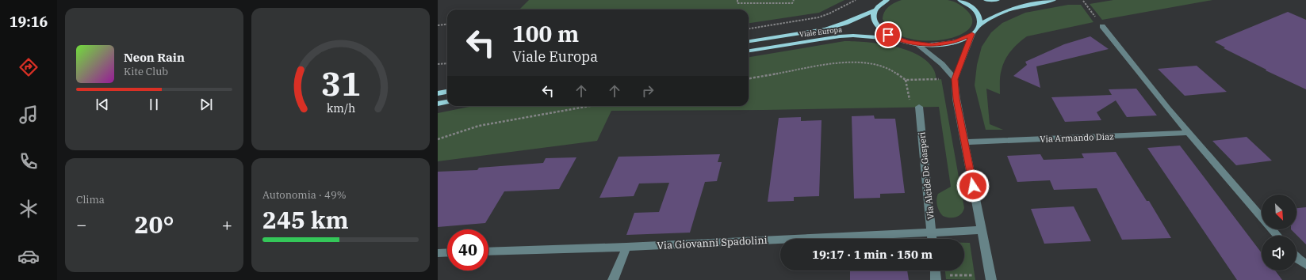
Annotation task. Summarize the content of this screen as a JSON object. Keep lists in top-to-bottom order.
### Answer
{
  "streets": {
    "main road": ["Viale Europa"],
    "street": ["Via Armando Diaz", "Via Alcide De Gasperi", "Via Giovanni Spadolini"]
  },
  "crossings": [
    ["Via Alcide De Gasperi", "Via Giovanni Spadolini"]
  ],
  "north": "bottom right",
  "page": {
    "tabs": "19:16",
    "turn": ["100 m", "Viale Europa"],
    "song": ["Neon Rain", "Kite Club"],
    "tile": [
      "Clima",
      ["Autonomia · 49%", "245 km"]
    ],
    "heat": ["−", "20°", "+"],
    "limit": "40",
    "trip": "19:17 · 1 min · 150 m",
    "gauge": ["31", "km/h"]
  }
}
